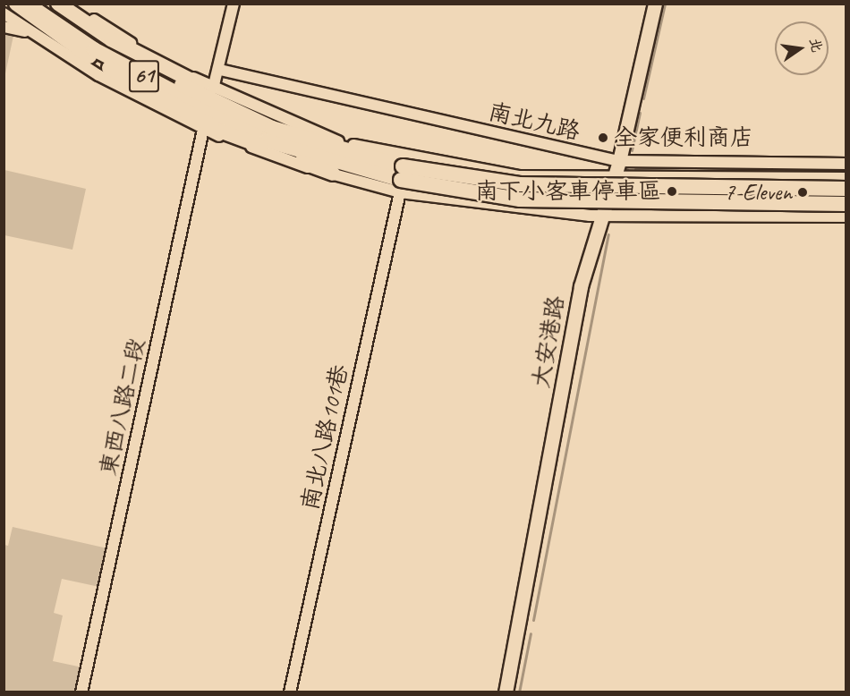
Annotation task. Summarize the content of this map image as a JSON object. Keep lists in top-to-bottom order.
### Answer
{
  "streets": {
    "highway": ["61"],
    "main road": ["大安港路"],
    "street": ["南北九路", "東西八路二段", "南北八路101巷"]
  },
  "crossings": [
    ["61", "南北八路101巷"],
    ["南北九路", "大安港路"]
  ],
  "places": ["全家便利商店", "南下小客車停車區", "7-Eleven"],
  "north": "right"
}
